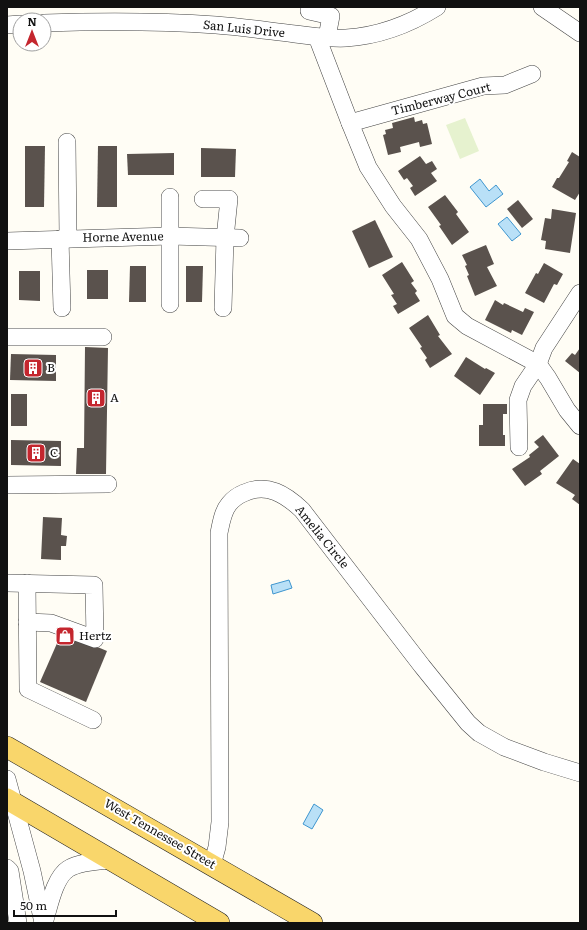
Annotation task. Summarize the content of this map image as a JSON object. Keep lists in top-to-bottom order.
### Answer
{
  "streets": {
    "main road": ["West Tennessee Street"],
    "street": [
      "San Luis Drive",
      "Timberway Court",
      "Horne Avenue",
      "Amelia Circle"
    ]
  },
  "crossings": [
    ["Amelia Circle", "West Tennessee Street"]
  ],
  "places": {
    "building": ["B", "A", "C"],
    "shop": ["Hertz"]
  },
  "scale_bar": "50 m",
  "north": "top"
}
